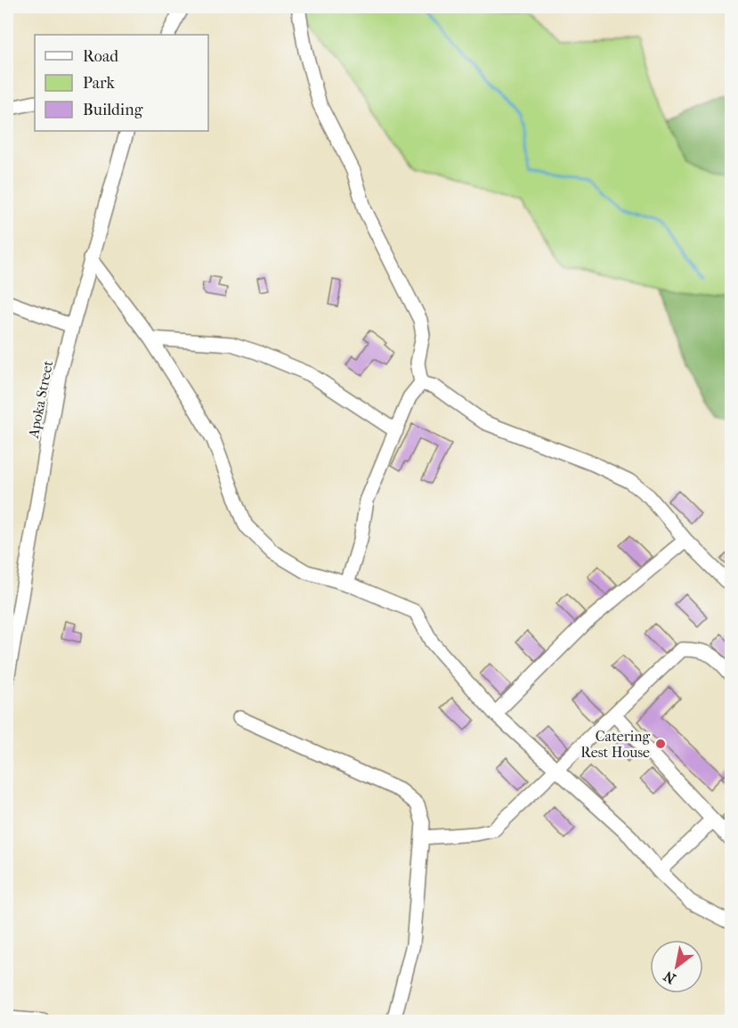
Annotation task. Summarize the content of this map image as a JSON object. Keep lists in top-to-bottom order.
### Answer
{
  "streets": {
    "street": ["Apoka Street"]
  },
  "places": ["Catering Rest House"],
  "legend": ["Road", "Park", "Building"],
  "north": "bottom left"
}
